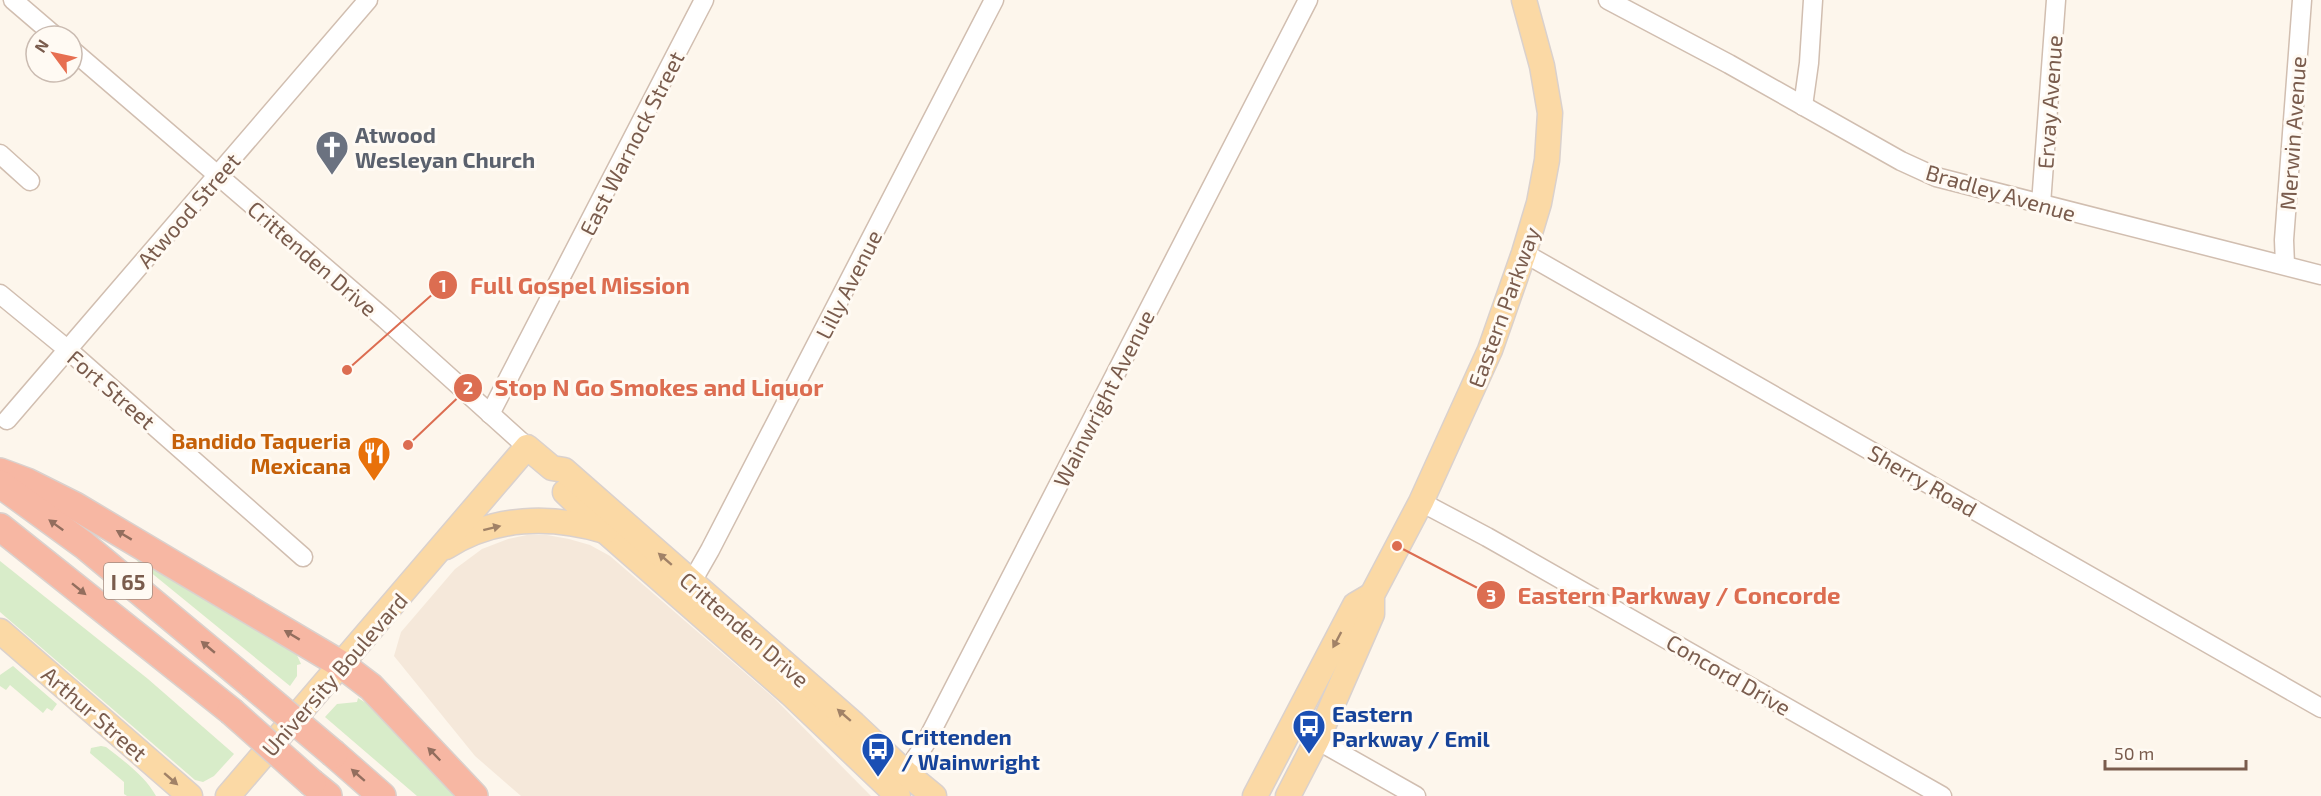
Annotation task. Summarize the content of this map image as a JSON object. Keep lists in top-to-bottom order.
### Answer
{
  "streets": {
    "highway": ["I 65"],
    "main road": [
      "Crittenden Drive",
      "Eastern Parkway",
      "University Boulevard",
      "Arthur Street"
    ],
    "street": [
      "Ervay Avenue",
      "Merwin Avenue",
      "East Warnock Street",
      "Bradley Avenue",
      "Atwood Street",
      "Lilly Avenue",
      "Fort Street",
      "Wainwright Avenue",
      "Sherry Road",
      "Concord Drive"
    ]
  },
  "crossings": [
    ["Ervay Avenue", "Bradley Avenue"],
    ["Merwin Avenue", "Bradley Avenue"],
    ["East Warnock Street", "Crittenden Drive"],
    ["Atwood Street", "Crittenden Drive"],
    ["Atwood Street", "Fort Street"],
    ["Crittenden Drive", "Lilly Avenue"],
    ["Crittenden Drive", "Wainwright Avenue"],
    ["Crittenden Drive", "University Boulevard"],
    ["Eastern Parkway", "Sherry Road"],
    ["Eastern Parkway", "Concord Drive"]
  ],
  "one_way": ["Arthur Street"],
  "places": {
    "church": ["Atwood Wesleyan Church"],
    "other": ["Full Gospel Mission", "Stop N Go Smokes and Liquor", "Eastern Parkway / Concorde"],
    "restaurant": ["Bandido Taqueria Mexicana"],
    "bus stop": ["Eastern Parkway / Emil", "Crittenden / Wainwright"]
  },
  "scale_bar": "50 m",
  "north": "top left"
}
